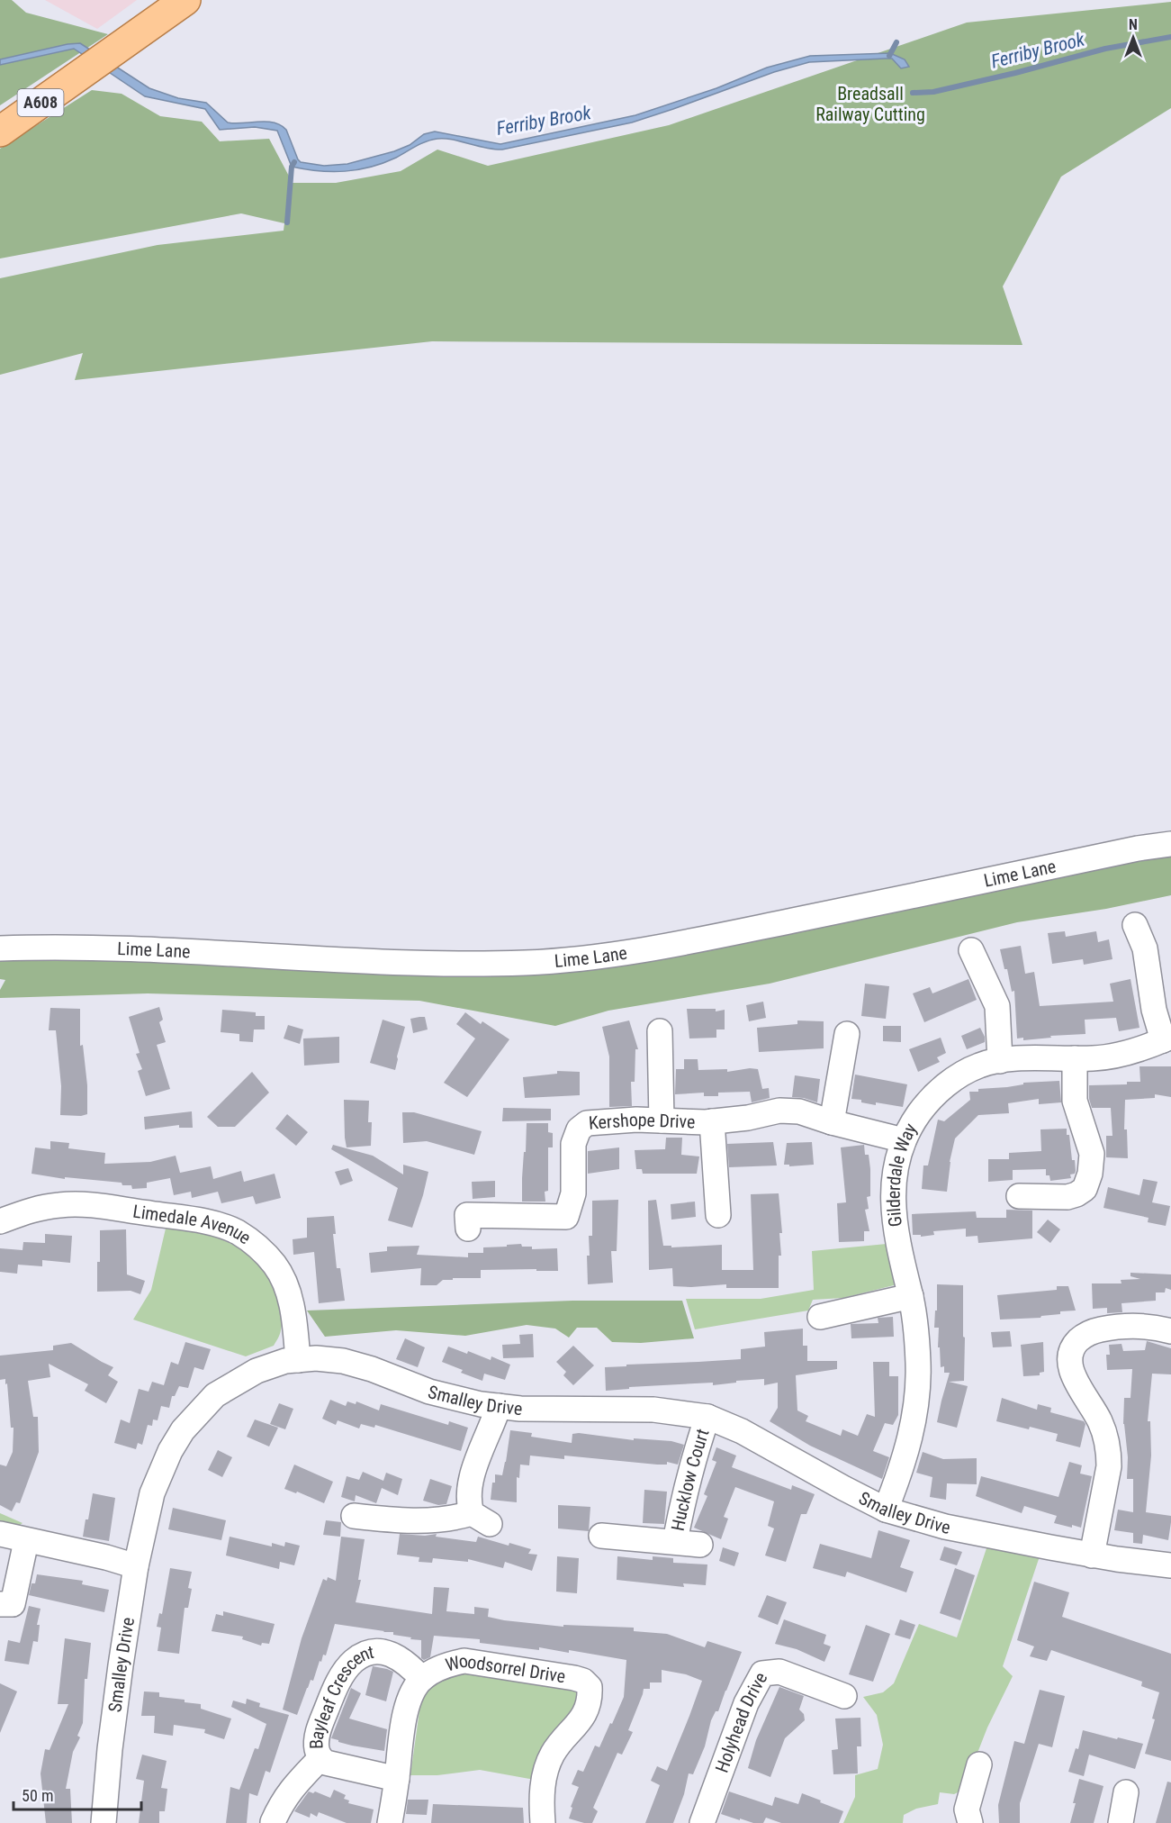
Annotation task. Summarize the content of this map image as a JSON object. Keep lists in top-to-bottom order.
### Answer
{
  "streets": {
    "main road": ["A608"],
    "street": [
      "Lime Lane",
      "Kershope Drive",
      "Gilderdale Way",
      "Limedale Avenue",
      "Smalley Drive",
      "Hucklow Court",
      "Woodsorrel Drive",
      "Bayleaf Crescent",
      "Holyhead Drive"
    ]
  },
  "crossings": [
    ["Kershope Drive", "Gilderdale Way"],
    ["Gilderdale Way", "Smalley Drive"],
    ["Limedale Avenue", "Smalley Drive"],
    ["Smalley Drive", "Hucklow Court"],
    ["Woodsorrel Drive", "Bayleaf Crescent"]
  ],
  "water": ["Ferriby Brook"],
  "parks": ["Breadsall Railway Cutting"],
  "scale_bar": "50 m",
  "north": "top"
}
